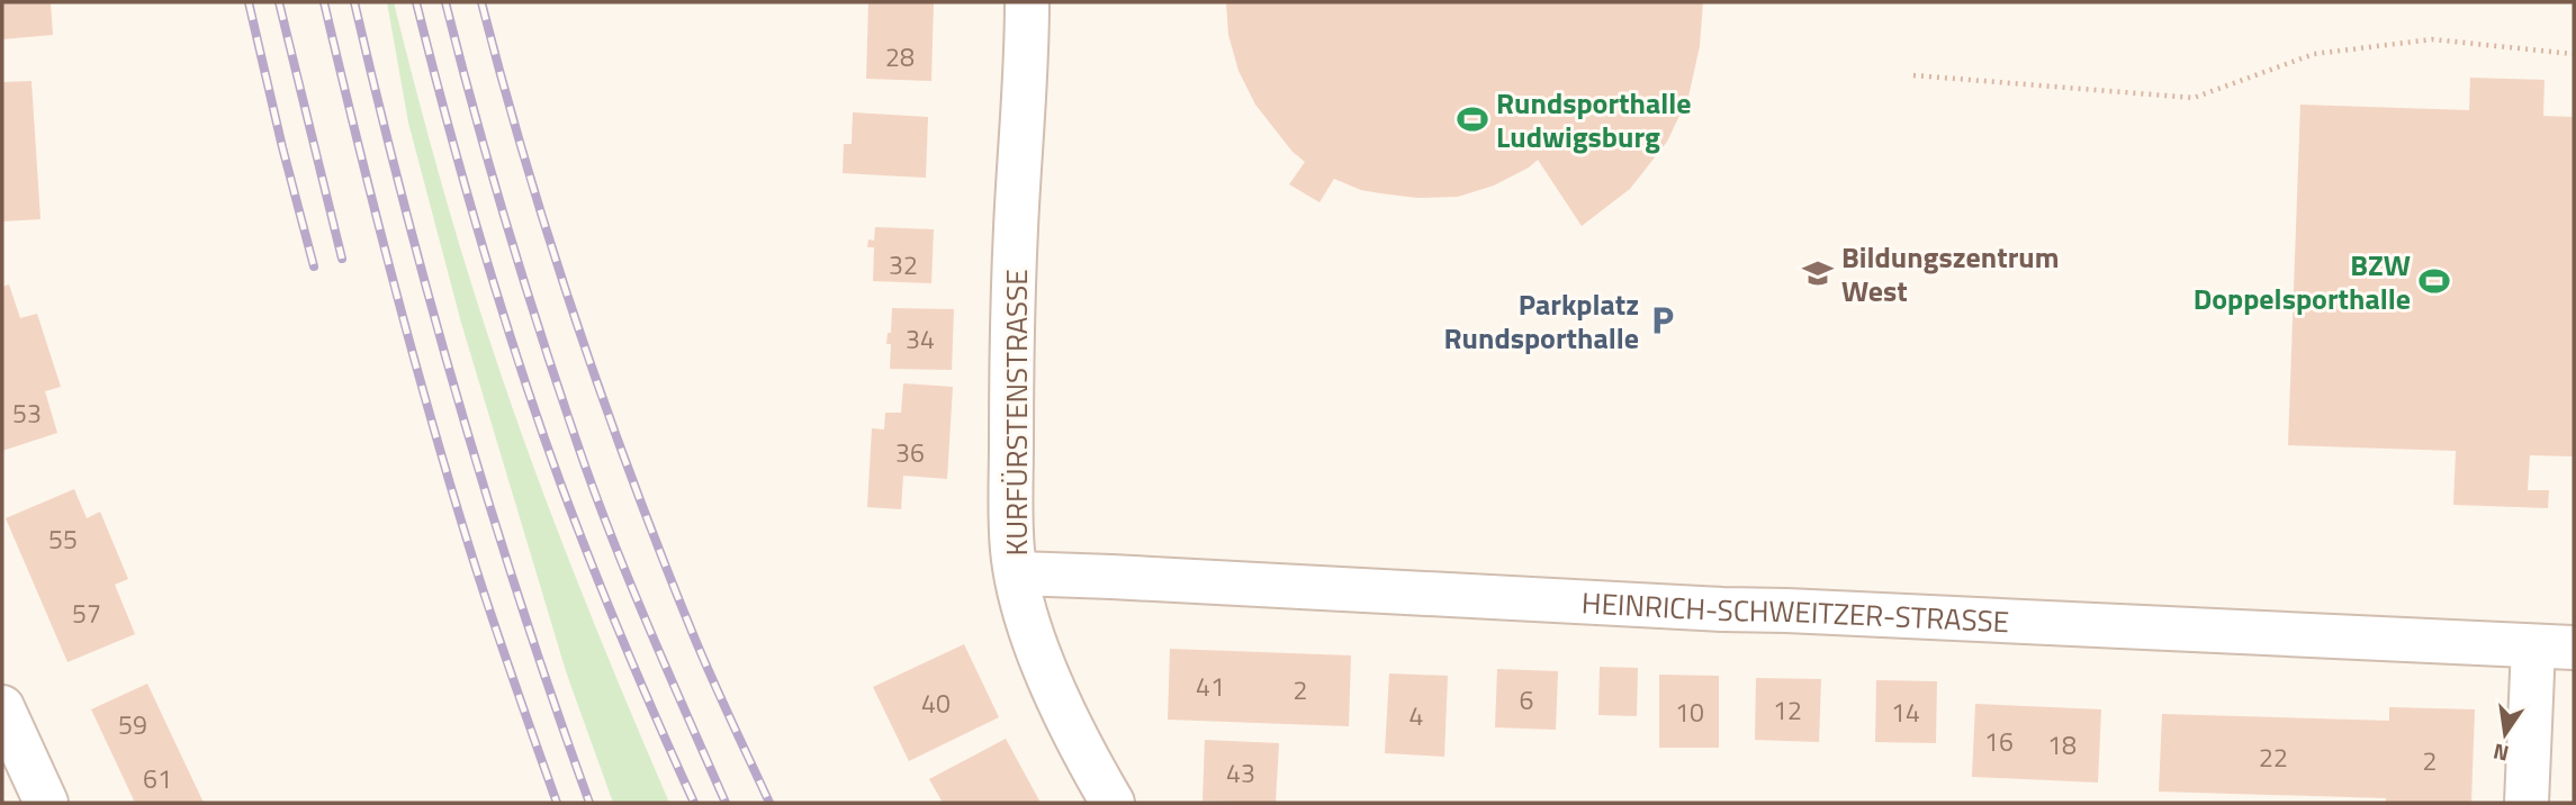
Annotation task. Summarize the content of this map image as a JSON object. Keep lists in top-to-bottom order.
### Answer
{
  "streets": {
    "street": ["KURFÜRSTENSTRASSE", "HEINRICH-SCHWEITZER-STRASSE"]
  },
  "crossings": [
    ["KURFÜRSTENSTRASSE", "HEINRICH-SCHWEITZER-STRASSE"]
  ],
  "places": {
    "sports": ["Rundsporthalle Ludwigsburg", "BZW Doppelsporthalle"],
    "school or university": ["Bildungszentrum West"],
    "parking": ["Parkplatz Rundsporthalle"]
  },
  "house_numbers": [
    "28",
    "32",
    "34",
    "53",
    "36",
    "55",
    "57",
    "41",
    "2",
    "6",
    "40",
    "12",
    "10",
    "14",
    "4",
    "59",
    "16",
    "18",
    "22",
    "2",
    "43",
    "61"
  ],
  "north": "bottom"
}
